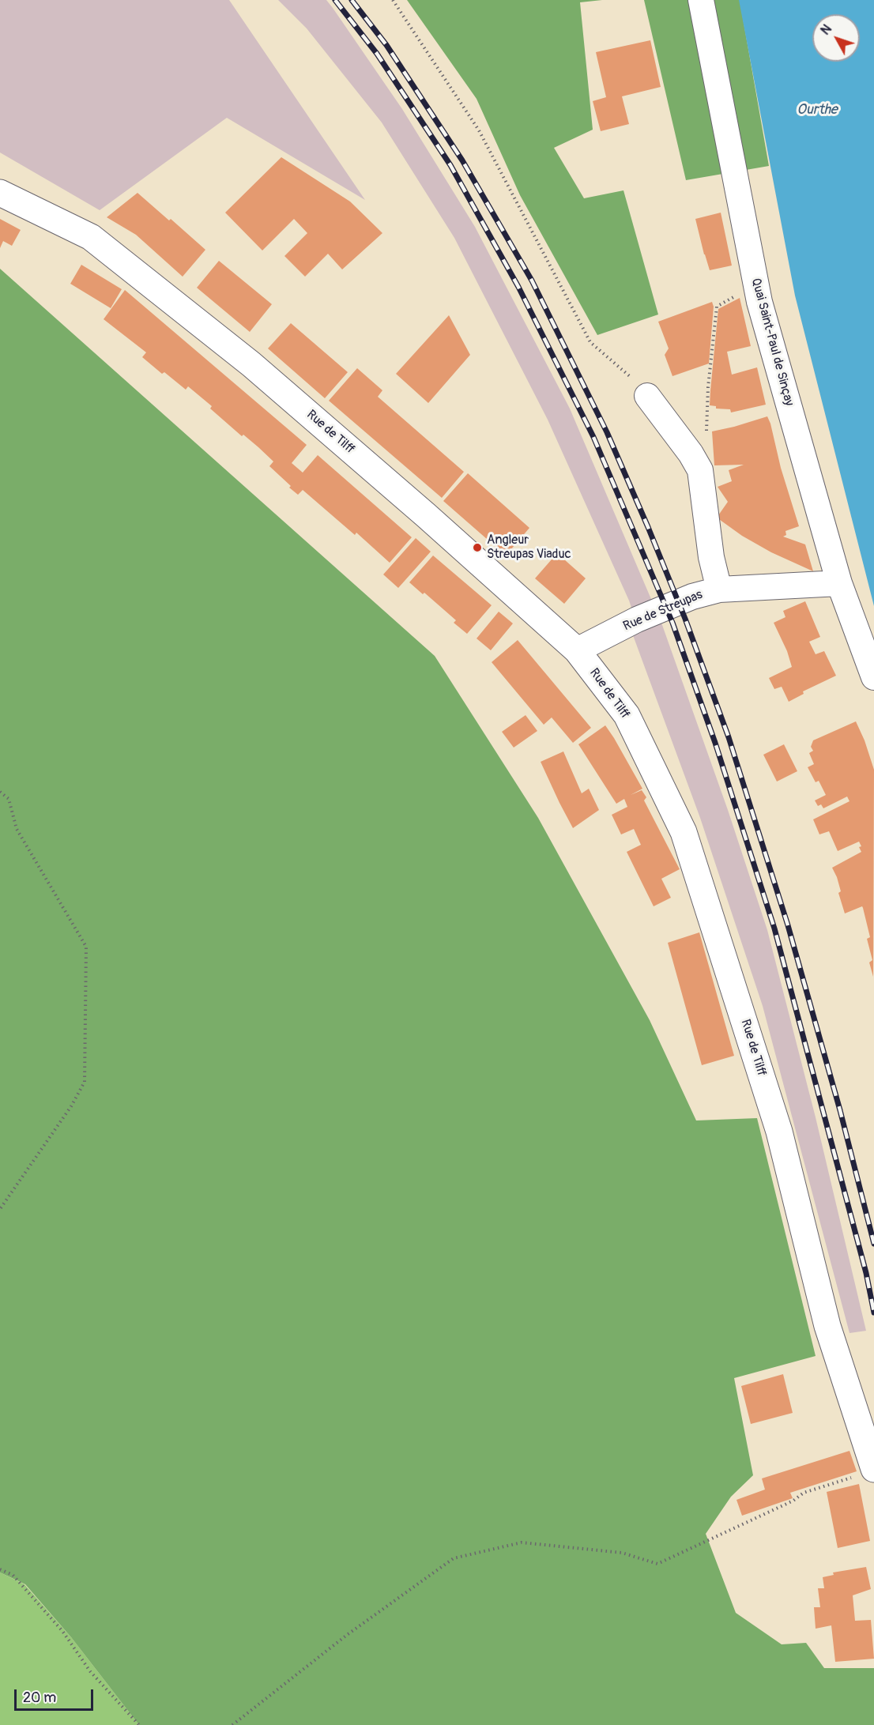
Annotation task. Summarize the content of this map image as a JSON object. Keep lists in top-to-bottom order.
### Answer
{
  "streets": {
    "main road": ["Rue de Tilff"],
    "street": ["Quai Saint-Paul de Sinçay", "Rue de Streupas"]
  },
  "crossings": [
    ["Quai Saint-Paul de Sinçay", "Rue de Streupas"],
    ["Rue de Tilff", "Rue de Streupas"]
  ],
  "water": ["Ourthe"],
  "places": ["Angleur Streupas Viaduc"],
  "scale_bar": "20 m",
  "north": "top left"
}
